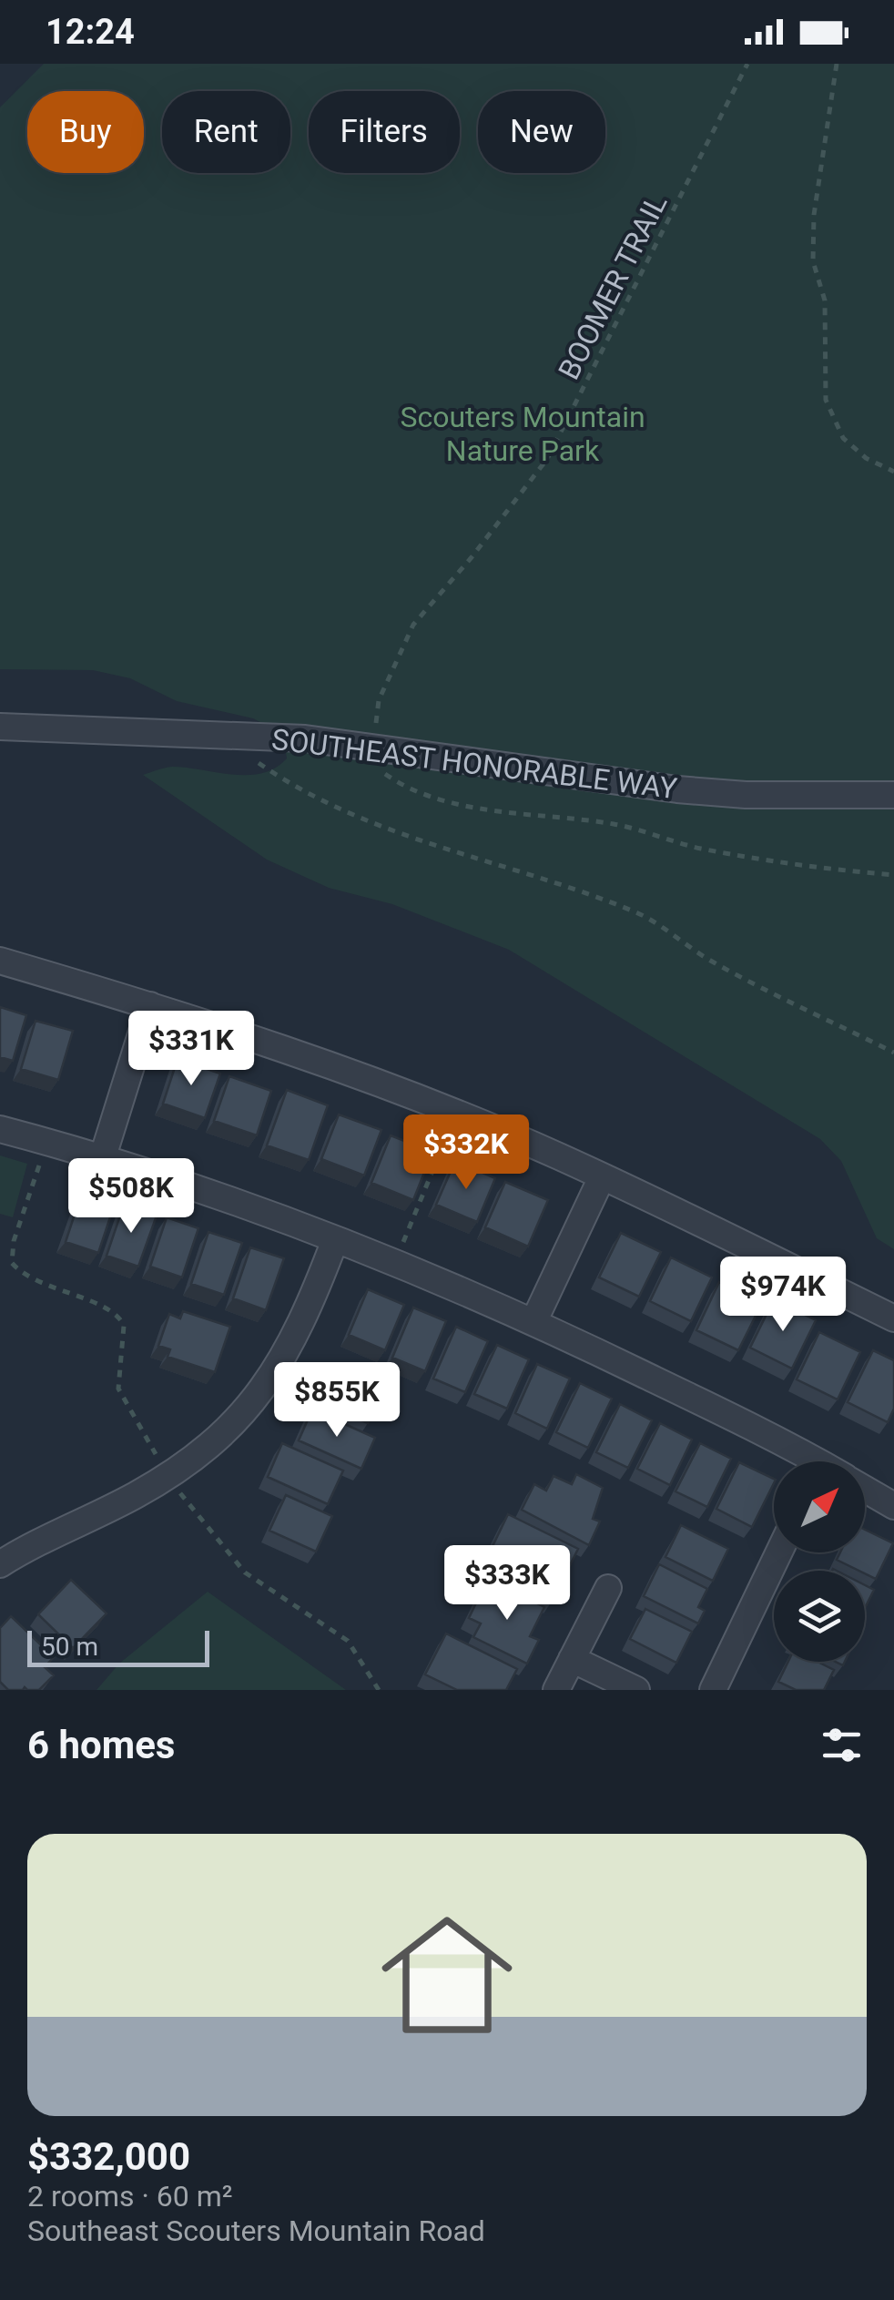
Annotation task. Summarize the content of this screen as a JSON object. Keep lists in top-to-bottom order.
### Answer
{
  "streets": {
    "street": ["SOUTHEAST HONORABLE WAY"],
    "path": ["BOOMER TRAIL"]
  },
  "crossings": [
    ["BOOMER TRAIL", "SOUTHEAST HONORABLE WAY"]
  ],
  "parks": ["Scouters Mountain Nature Park"],
  "scale_bar": "50 m",
  "north": "top right",
  "page": {
    "status": "12:24",
    "chip": [
      "Buy",
      "Rent",
      "Filters",
      "New"
    ],
    "price": [
      "$331K",
      "$332K",
      "$508K",
      "$974K",
      "$855K",
      "$333K"
    ],
    "scale": "50 m",
    "heading": "6 homes",
    "list": [
      {
        "name": "$332,000",
        "note": "2 rooms · 60 m² · Southeast Scouters Mountain Road"
      }
    ]
  }
}
